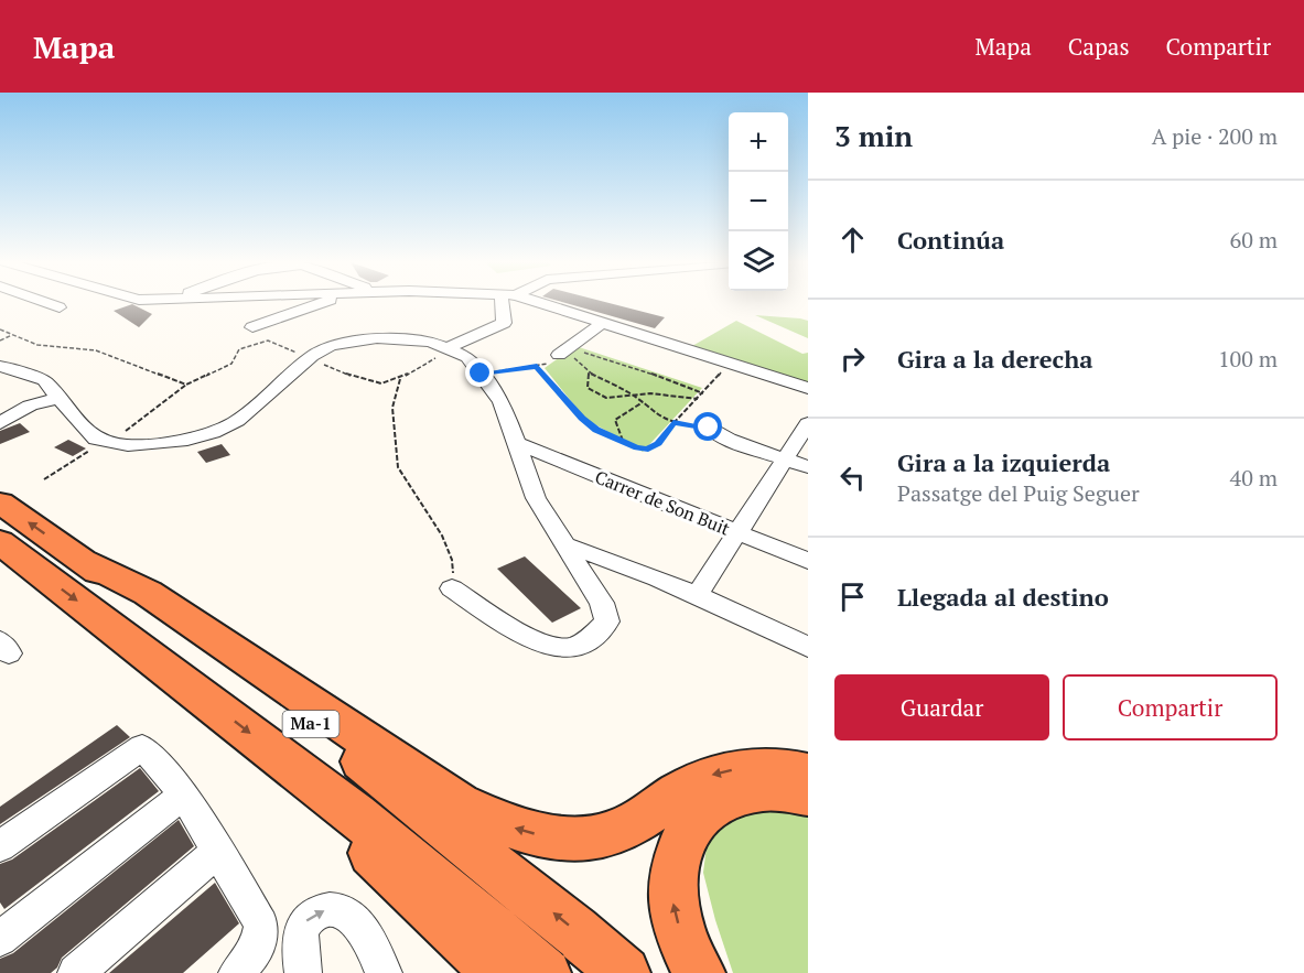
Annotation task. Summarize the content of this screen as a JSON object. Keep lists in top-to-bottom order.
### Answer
{
  "streets": {
    "highway": ["Ma-1"],
    "street": ["Carrer de Son Buit"]
  },
  "page": {
    "header": "Mapa",
    "nav": ["Mapa", "Capas", "Compartir"],
    "heading": ["3 min", "A pie · 200 m"],
    "map_buttons": ["+", "−"],
    "list": [
      ["Continúa", "60 m"],
      ["Gira a la derecha", "100 m"],
      ["Gira a la izquierda", "Passatge del Puig Seguer", "40 m"],
      "Llegada al destino"
    ],
    "buttons": ["Guardar", "Compartir"]
  }
}
